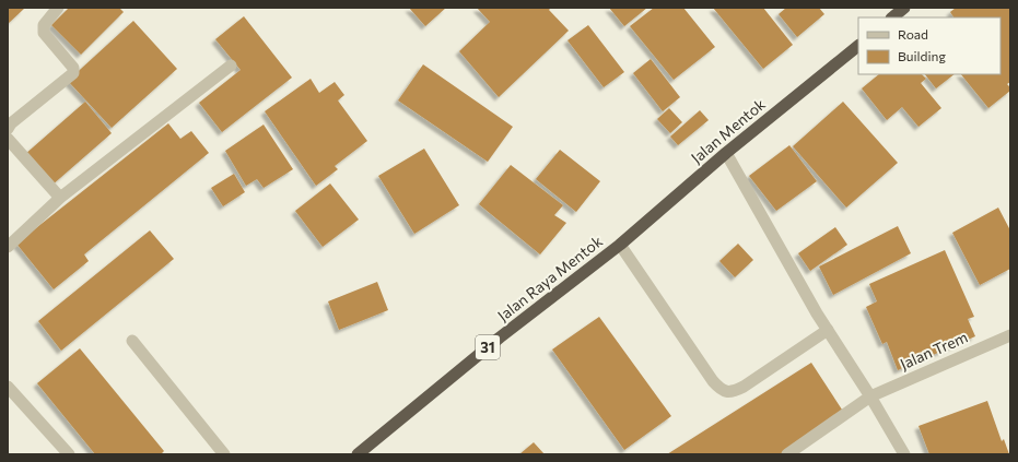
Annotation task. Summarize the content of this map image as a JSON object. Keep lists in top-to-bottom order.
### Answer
{
  "streets": {
    "highway": ["Jalan Mentok", "Jalan Raya Mentok", "31"],
    "street": ["Jalan Trem"]
  },
  "crossings": [
    ["Jalan Mentok", "Jalan Raya Mentok"]
  ],
  "legend": ["Road", "Building"]
}
